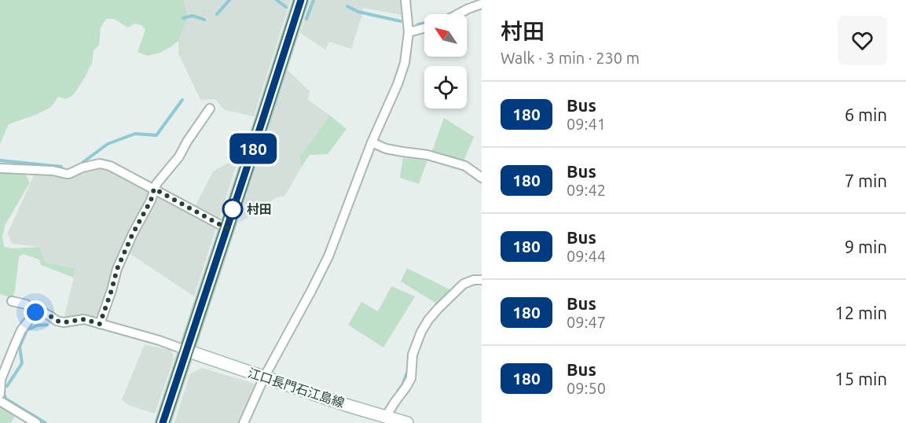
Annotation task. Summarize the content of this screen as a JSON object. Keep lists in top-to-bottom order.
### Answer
{
  "streets": {
    "main road": ["江口長門石江島線"]
  },
  "places": ["村田"],
  "lines": ["bus line 180"],
  "north": "top left",
  "page": {
    "on_map": "180",
    "heading": ["村田", "Walk · 3 min · 230 m"],
    "list": [
      {
        "mark": "180",
        "name": "Bus",
        "note": "09:41",
        "value": "6 min"
      },
      {
        "mark": "180",
        "name": "Bus",
        "note": "09:42",
        "value": "7 min"
      },
      {
        "mark": "180",
        "name": "Bus",
        "note": "09:44",
        "value": "9 min"
      },
      {
        "mark": "180",
        "name": "Bus",
        "note": "09:47",
        "value": "12 min"
      },
      {
        "mark": "180",
        "name": "Bus",
        "note": "09:50",
        "value": "15 min"
      }
    ]
  }
}
